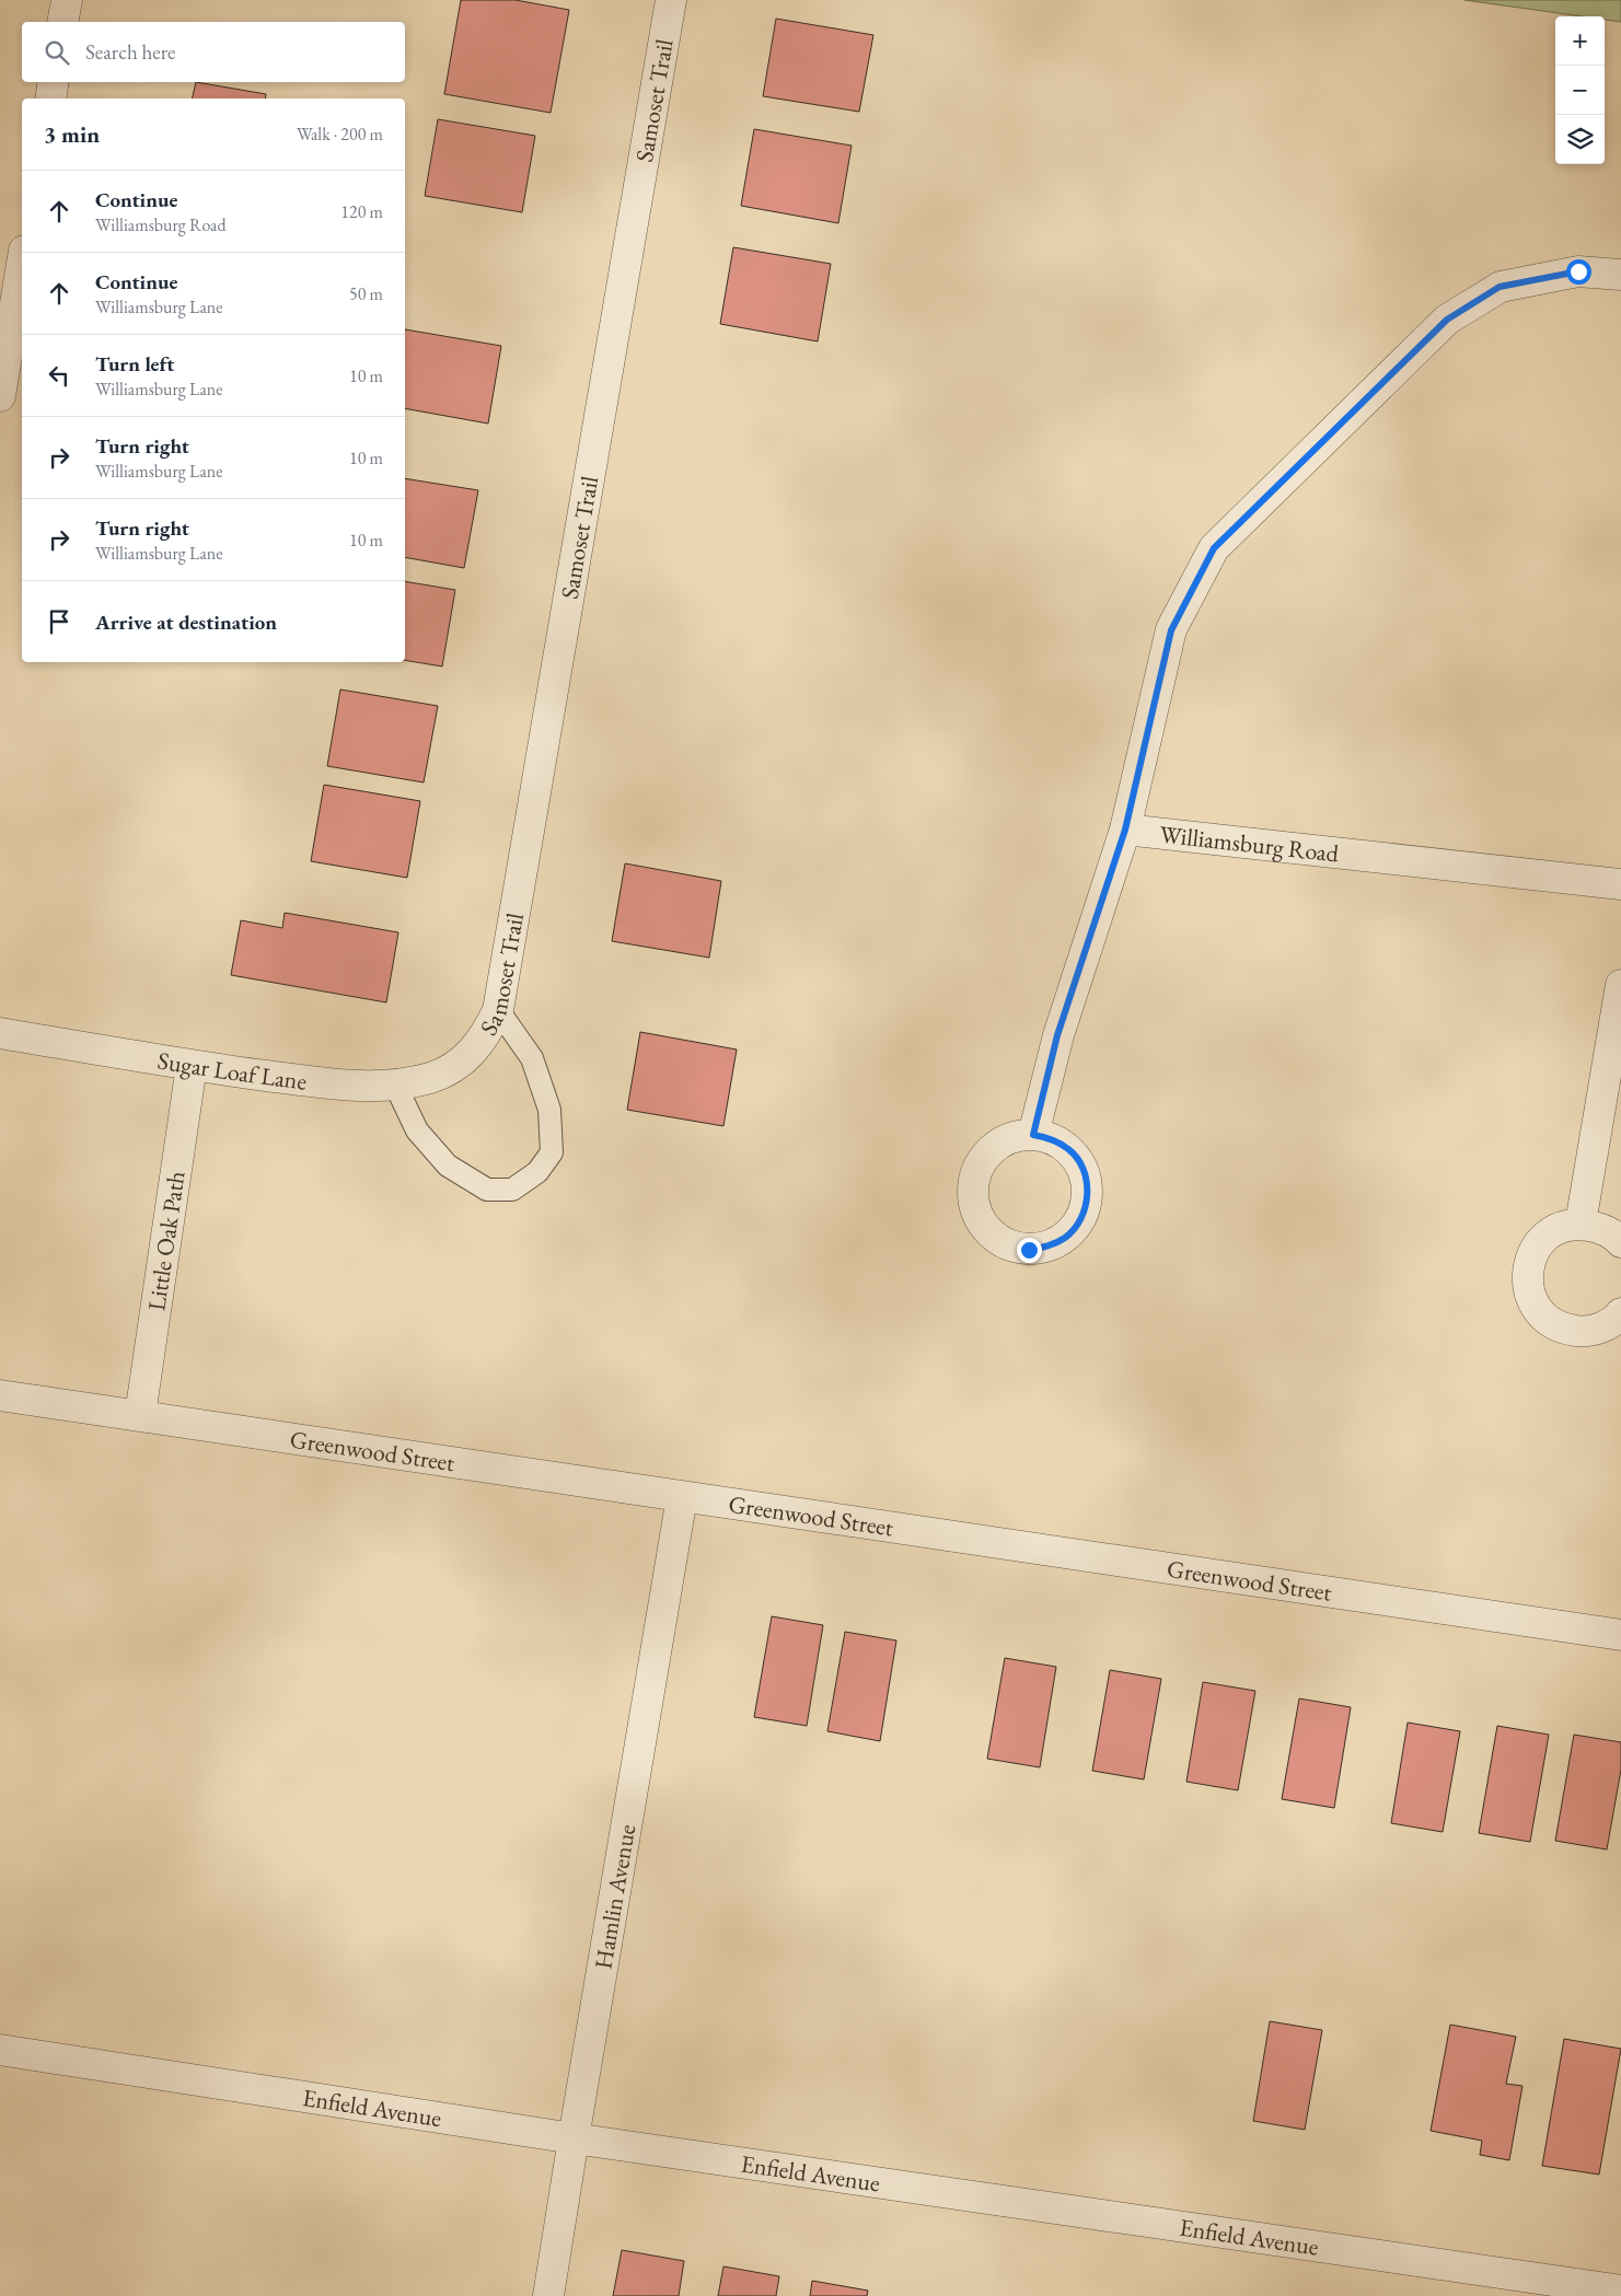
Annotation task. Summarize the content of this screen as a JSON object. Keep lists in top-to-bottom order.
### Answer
{
  "streets": {
    "street": [
      "Samoset Trail",
      "Williamsburg Road",
      "Sugar Loaf Lane",
      "Little Oak Path",
      "Greenwood Street",
      "Hamlin Avenue",
      "Enfield Avenue"
    ]
  },
  "crossings": [
    ["Samoset Trail", "Sugar Loaf Lane"],
    ["Sugar Loaf Lane", "Little Oak Path"],
    ["Little Oak Path", "Greenwood Street"],
    ["Greenwood Street", "Hamlin Avenue"],
    ["Hamlin Avenue", "Enfield Avenue"]
  ],
  "page": {
    "map_buttons": ["+", "−"],
    "search": "Search here",
    "heading": ["3 min", "Walk · 200 m"],
    "list": [
      ["Continue", "Williamsburg Road", "120 m"],
      ["Continue", "Williamsburg Lane", "50 m"],
      ["Turn left", "Williamsburg Lane", "10 m"],
      ["Turn right", "Williamsburg Lane", "10 m"],
      ["Turn right", "Williamsburg Lane", "10 m"],
      "Arrive at destination"
    ]
  }
}
